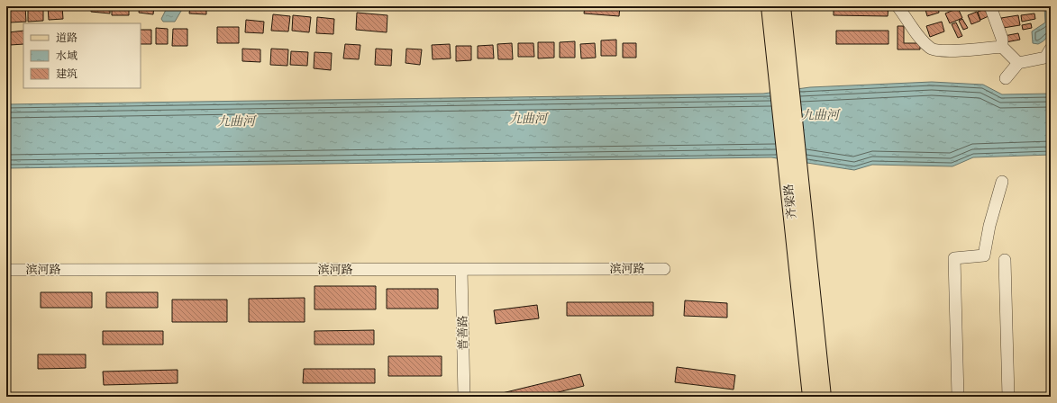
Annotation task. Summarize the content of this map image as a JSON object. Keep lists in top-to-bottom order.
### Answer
{
  "streets": {
    "main road": ["齐梁路"],
    "street": ["滨河路", "普善路"]
  },
  "crossings": [
    ["滨河路", "普善路"]
  ],
  "water": ["九曲河"],
  "legend": ["道路", "水域", "建筑"]
}
